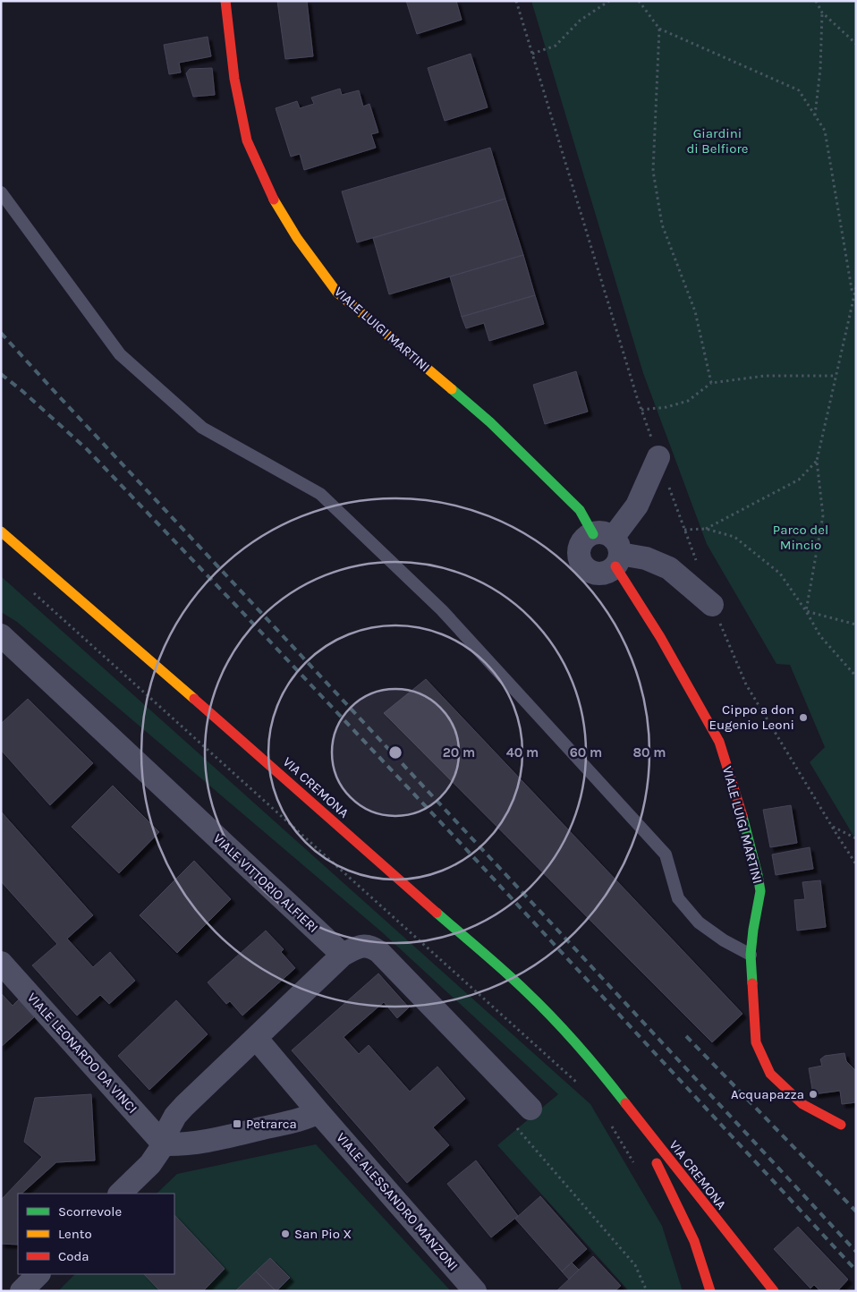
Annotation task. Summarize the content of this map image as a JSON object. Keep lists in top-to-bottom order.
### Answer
{
  "streets": {
    "main road": ["VIALE LUIGI MARTINI", "VIA CREMONA"],
    "street": ["VIALE VITTORIO ALFIERI", "VIALE LEONARDO DA VINCI", "VIALE ALESSANDRO MANZONI"]
  },
  "parks": ["Giardini di Belfiore", "Parco del Mincio"],
  "places": {
    "other": ["Cippo a don Eugenio Leoni", "Acquapazza", "San Pio X"],
    "transit": ["Petrarca"]
  },
  "legend": ["Scorrevole", "Lento", "Coda"],
  "rings": [
    "20 m",
    "40 m",
    "60 m",
    "80 m"
  ]
}
